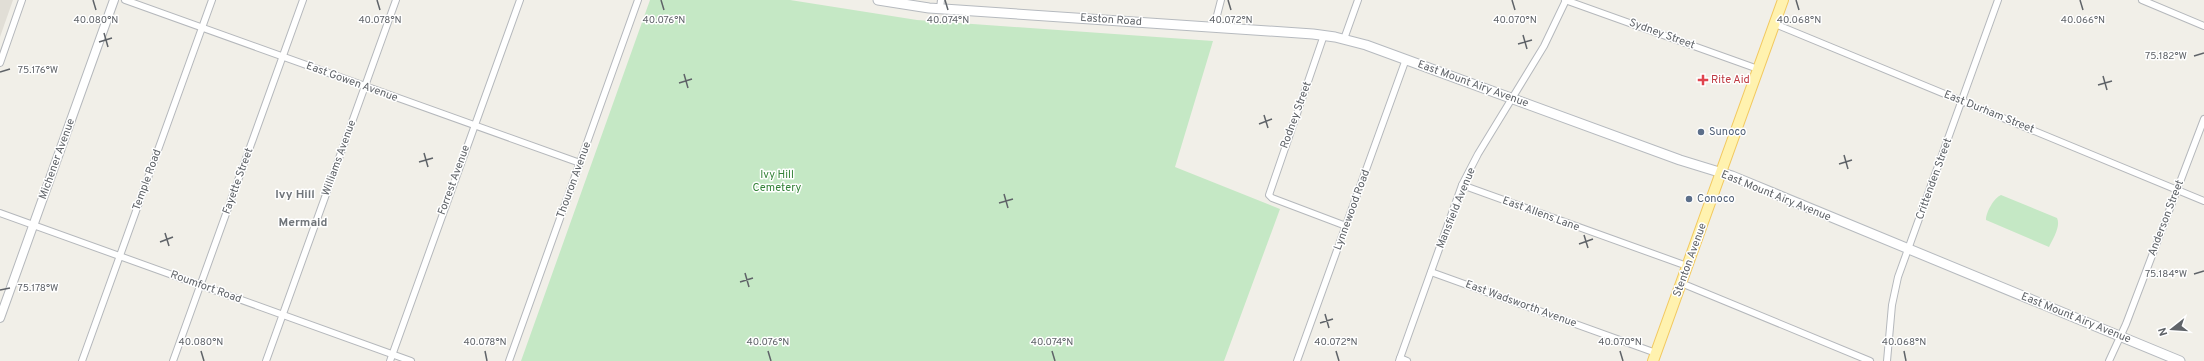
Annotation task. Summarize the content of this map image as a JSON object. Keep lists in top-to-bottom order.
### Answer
{
  "streets": {
    "main road": ["Easton Road", "East Mount Airy Avenue", "Stenton Avenue"],
    "street": [
      "Sydney Street",
      "East Gowen Avenue",
      "East Durham Street",
      "Rodney Street",
      "Williams Avenue",
      "Michener Avenue",
      "Crittenden Street",
      "Temple Road",
      "Forrest Avenue",
      "Thouron Avenue",
      "Fayette Street",
      "Mansfield Avenue",
      "Lynnewood Road",
      "East Allens Lane",
      "Anderson Street",
      "Roumfort Road",
      "East Wadsworth Avenue"
    ]
  },
  "crossings": [
    ["Easton Road", "East Mount Airy Avenue"],
    ["Easton Road", "Rodney Street"],
    ["Sydney Street", "Mansfield Avenue"],
    ["Sydney Street", "Stenton Avenue"],
    ["East Gowen Avenue", "Williams Avenue"],
    ["East Gowen Avenue", "Temple Road"],
    ["East Gowen Avenue", "Forrest Avenue"],
    ["East Gowen Avenue", "Thouron Avenue"],
    ["East Gowen Avenue", "Fayette Street"],
    ["East Mount Airy Avenue", "Crittenden Street"],
    ["East Mount Airy Avenue", "Mansfield Avenue"],
    ["East Mount Airy Avenue", "Lynnewood Road"],
    ["East Mount Airy Avenue", "Anderson Street"],
    ["East Mount Airy Avenue", "Stenton Avenue"],
    ["East Durham Street", "Crittenden Street"],
    ["East Durham Street", "Anderson Street"],
    ["East Durham Street", "Stenton Avenue"],
    ["Rodney Street", "Lynnewood Road"],
    ["Williams Avenue", "Roumfort Road"],
    ["Michener Avenue", "Roumfort Road"],
    ["Temple Road", "Roumfort Road"],
    ["Forrest Avenue", "Roumfort Road"],
    ["Fayette Street", "Roumfort Road"],
    ["Mansfield Avenue", "East Allens Lane"],
    ["Mansfield Avenue", "East Wadsworth Avenue"],
    ["East Allens Lane", "Stenton Avenue"],
    ["Stenton Avenue", "East Wadsworth Avenue"]
  ],
  "districts": ["Ivy Hill", "Mermaid"],
  "parks": ["Ivy Hill Cemetery"],
  "places": {
    "health": ["Rite Aid"],
    "other": ["Sunoco", "Conoco"]
  },
  "north": "left",
  "coordinates": [
    "40.080°N",
    "40.078°N",
    "40.076°N",
    "40.074°N",
    "40.072°N",
    "40.070°N",
    "40.068°N",
    "40.066°N",
    "75.182°W",
    "75.176°W",
    "75.184°W",
    "75.178°W"
  ]
}
